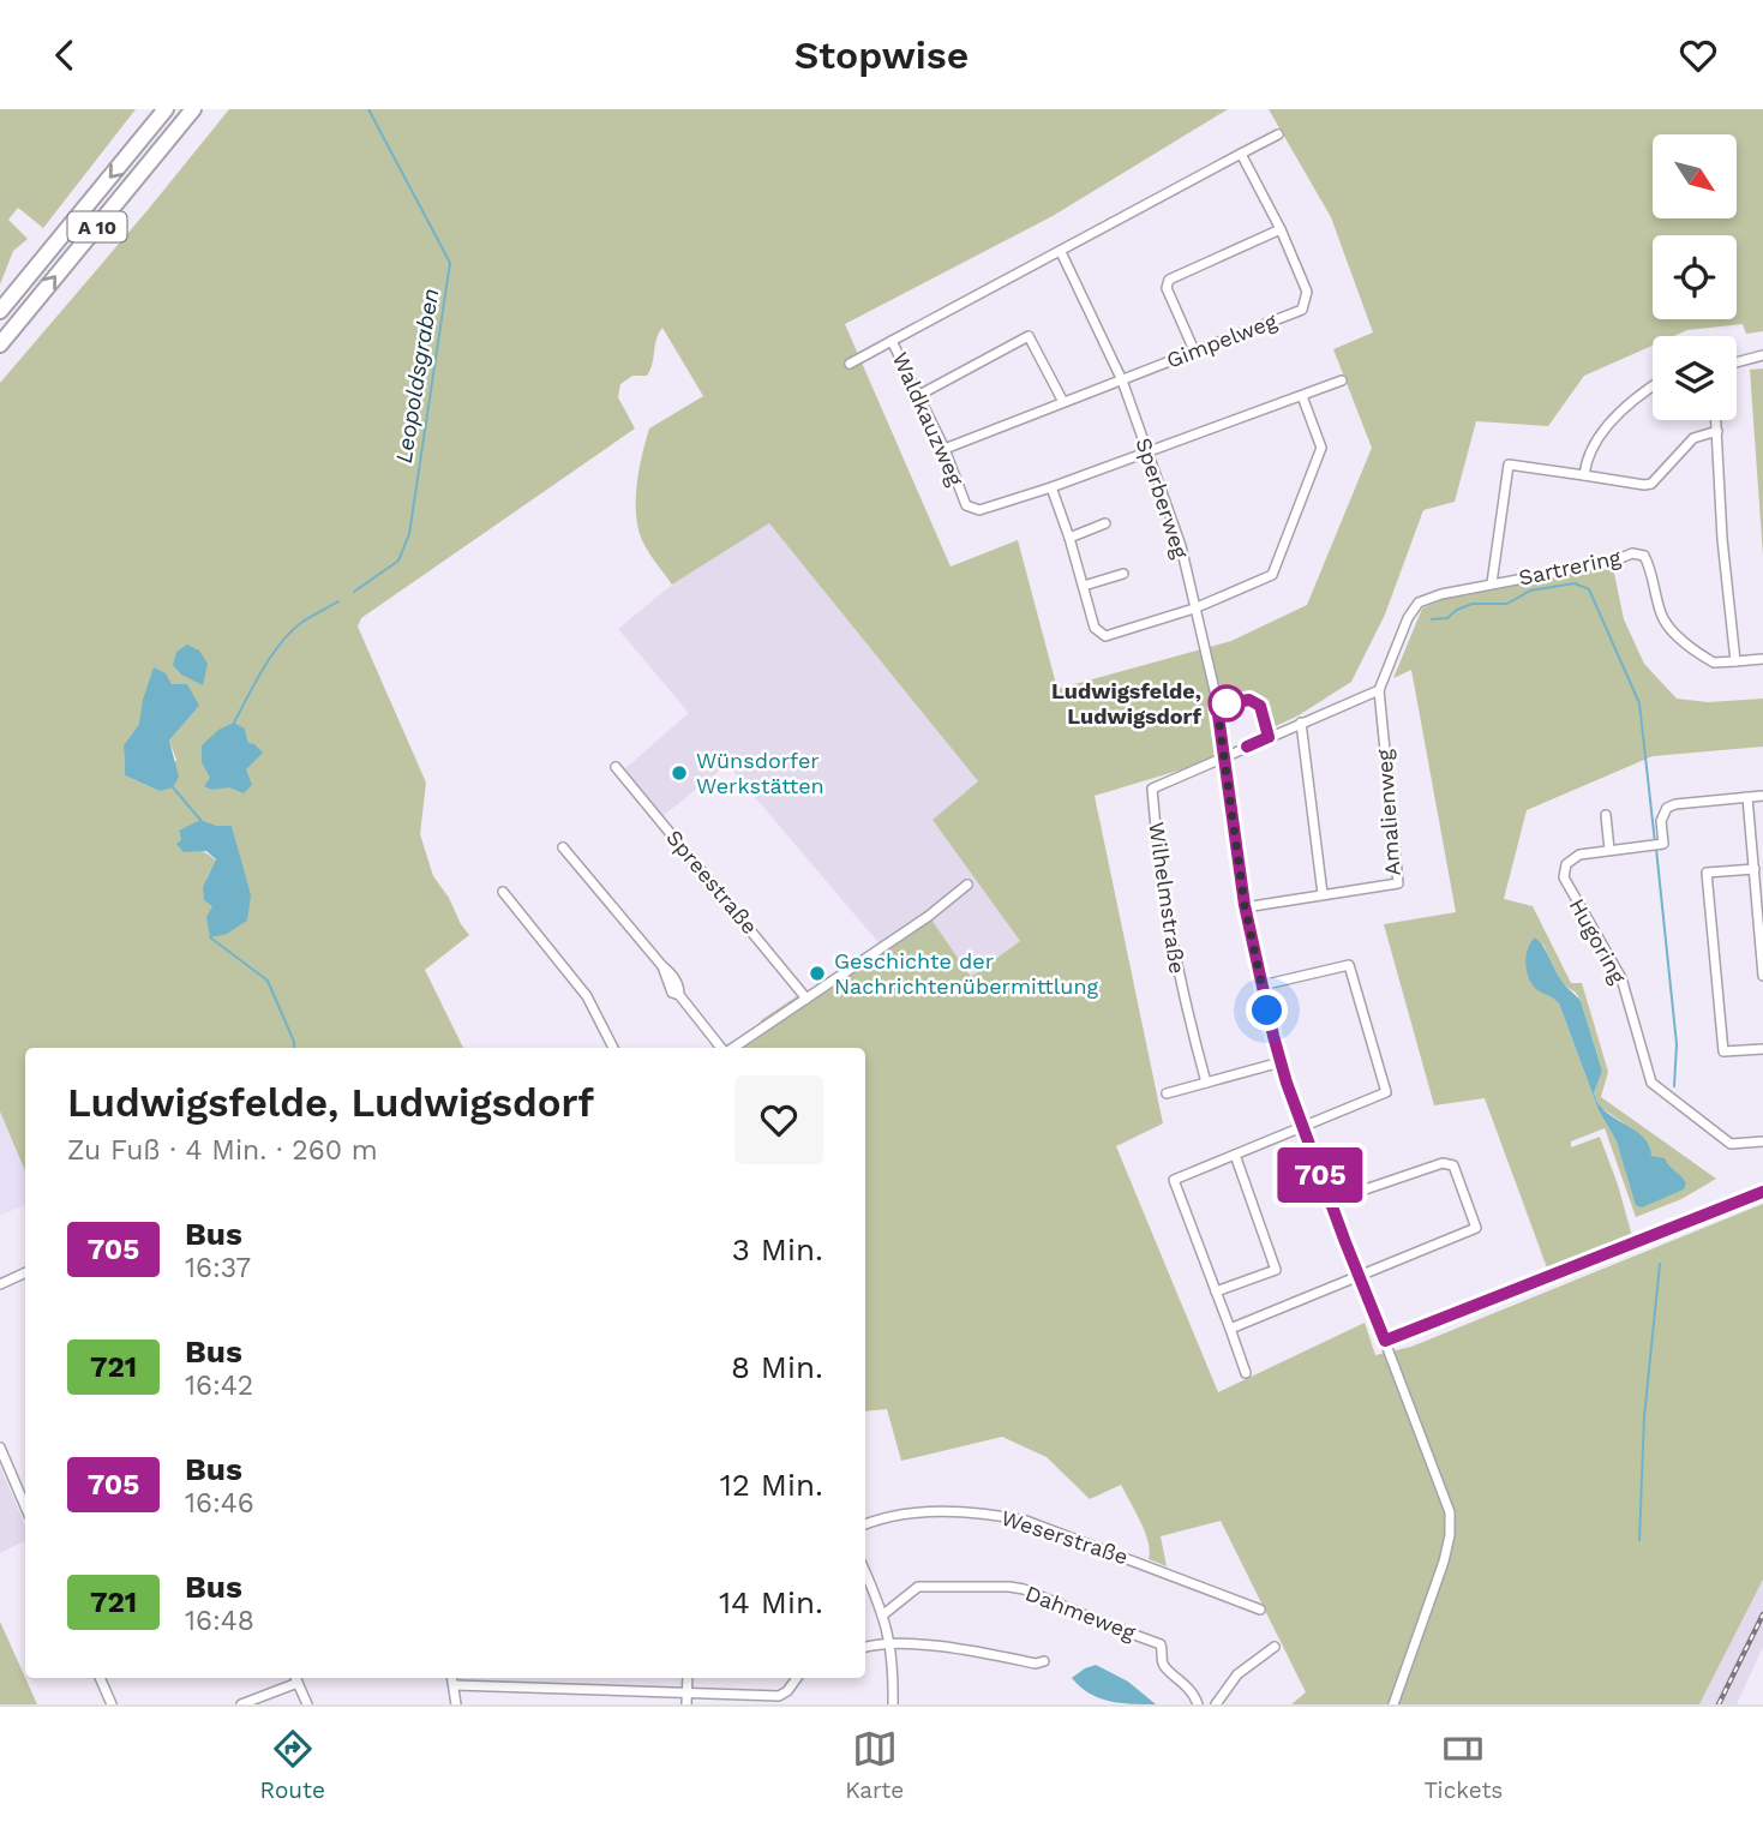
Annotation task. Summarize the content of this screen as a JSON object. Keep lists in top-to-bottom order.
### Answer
{
  "streets": {
    "highway": ["A 10"],
    "street": [
      "Gimpelweg",
      "Waldkauzweg",
      "Sperberweg",
      "Sartrering",
      "Amalienweg",
      "Spreestraße",
      "Wilhelmstraße",
      "Hugoring",
      "Weserstraße",
      "Dahmeweg"
    ]
  },
  "crossings": [
    ["Gimpelweg", "Waldkauzweg"],
    ["Gimpelweg", "Sperberweg"],
    ["Waldkauzweg", "Sperberweg"],
    ["Sperberweg", "Amalienweg"],
    ["Sperberweg", "Wilhelmstraße"],
    ["Sartrering", "Amalienweg"]
  ],
  "water": ["Leopoldsgraben"],
  "places": ["Ludwigsfelde, Ludwigsdorf", "Wünsdorfer Werkstätten", "Geschichte der Nachrichtenübermittlung"],
  "lines": ["bus line 705"],
  "north": "bottom right",
  "page": {
    "header": "Stopwise",
    "on_map": "705",
    "heading": ["Ludwigsfelde, Ludwigsdorf", "Zu Fuß · 4 Min. · 260 m"],
    "list": [
      {
        "mark": "705",
        "name": "Bus",
        "note": "16:37",
        "value": "3 Min."
      },
      {
        "mark": "721",
        "name": "Bus",
        "note": "16:42",
        "value": "8 Min."
      },
      {
        "mark": "705",
        "name": "Bus",
        "note": "16:46",
        "value": "12 Min."
      },
      {
        "mark": "721",
        "name": "Bus",
        "note": "16:48",
        "value": "14 Min."
      }
    ],
    "tabs": ["Route", "Karte", "Tickets"]
  }
}
